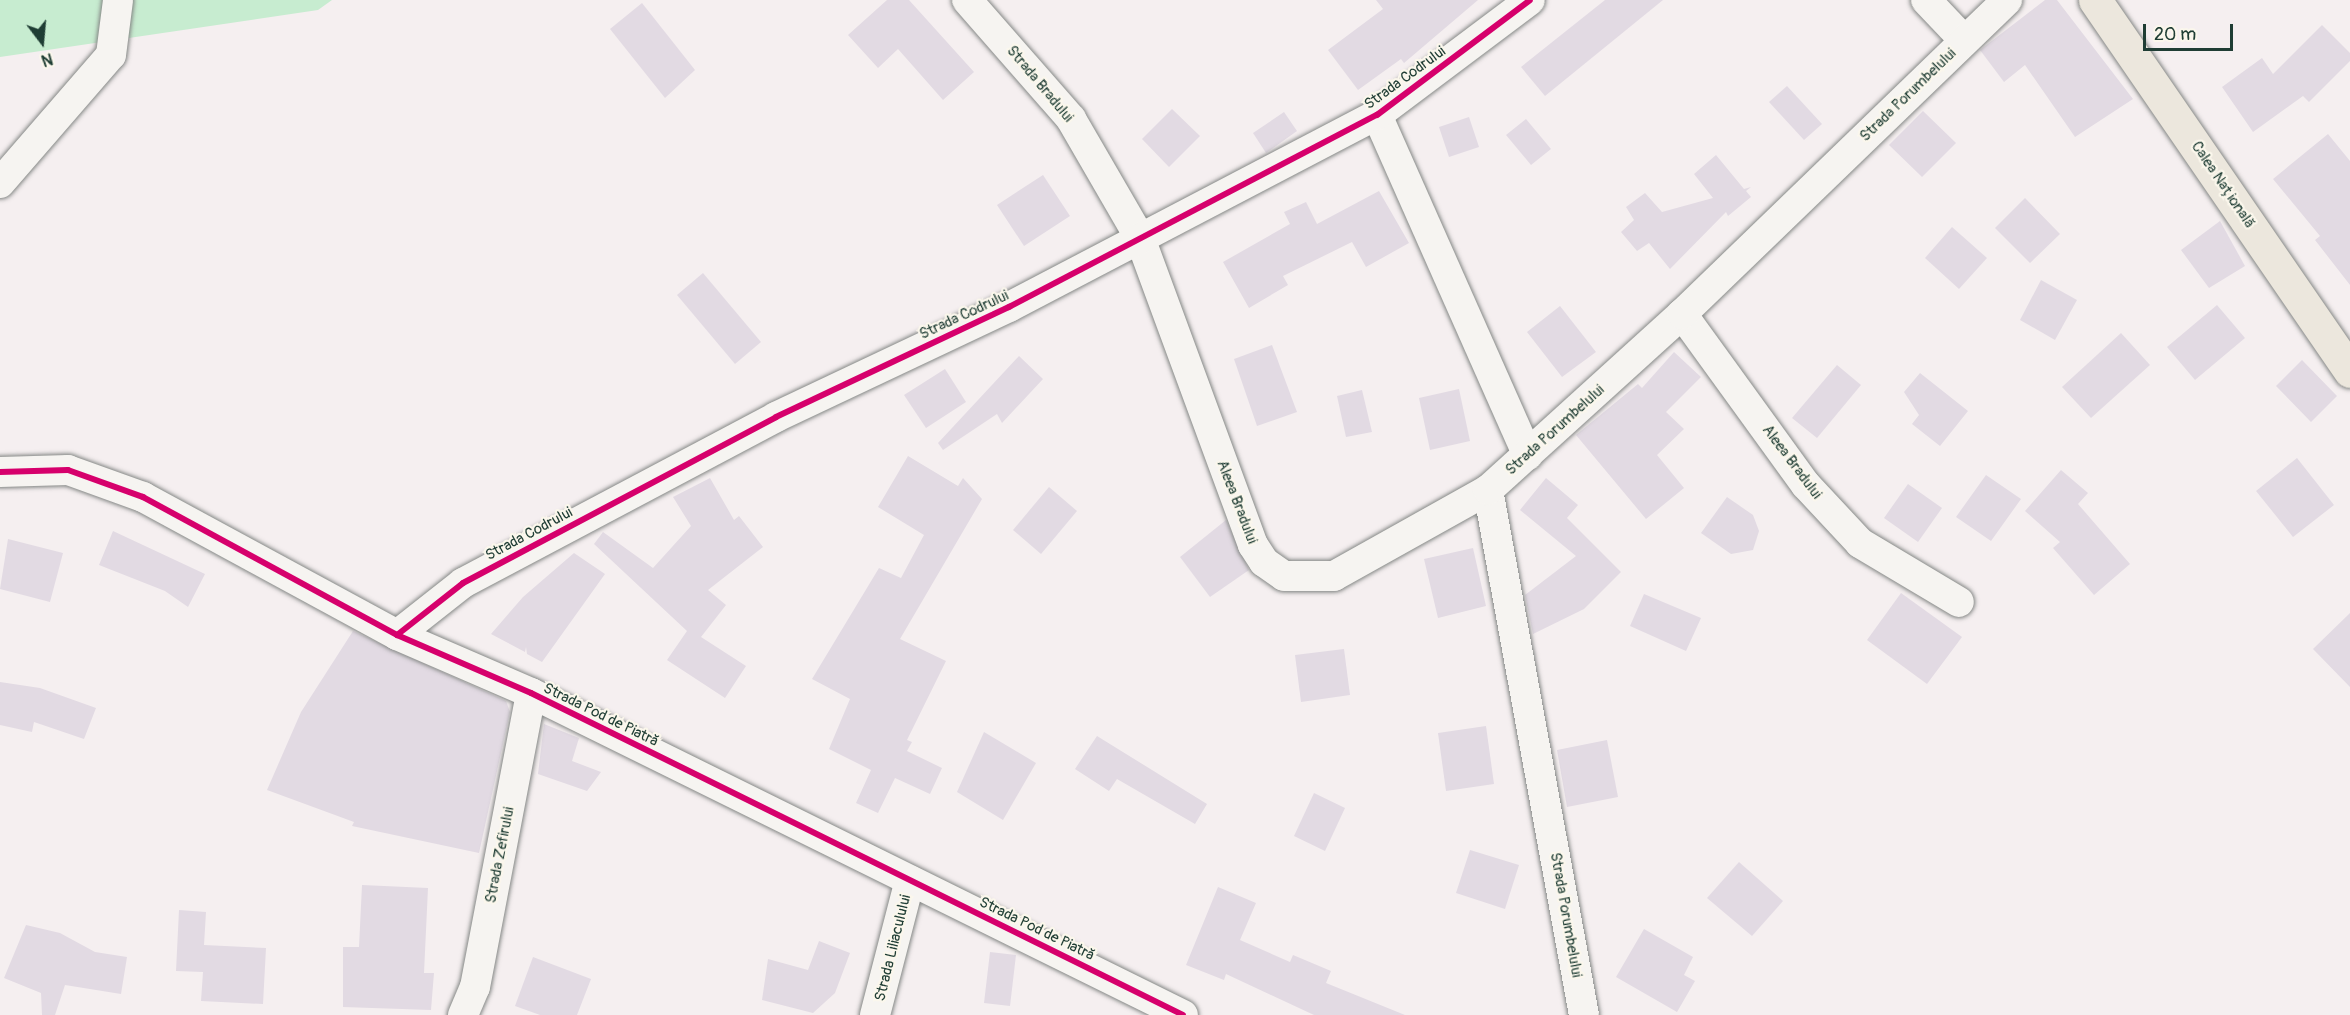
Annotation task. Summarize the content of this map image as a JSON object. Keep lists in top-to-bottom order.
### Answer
{
  "streets": {
    "main road": ["Calea Națională"],
    "street": [
      "Strada Codrului",
      "Strada Bradului",
      "Strada Porumbelului",
      "Aleea Bradului",
      "Strada Pod de Piatră",
      "Strada Zefirului",
      "Strada Liliaculului"
    ]
  },
  "crossings": [
    ["Strada Codrului", "Strada Bradului"],
    ["Strada Codrului", "Strada Porumbelului"],
    ["Strada Codrului", "Aleea Bradului"],
    ["Strada Codrului", "Strada Pod de Piatră"],
    ["Strada Bradului", "Aleea Bradului"],
    ["Strada Porumbelului", "Aleea Bradului"],
    ["Strada Pod de Piatră", "Strada Zefirului"],
    ["Strada Pod de Piatră", "Strada Liliaculului"]
  ],
  "scale_bar": "20 m",
  "north": "bottom"
}
